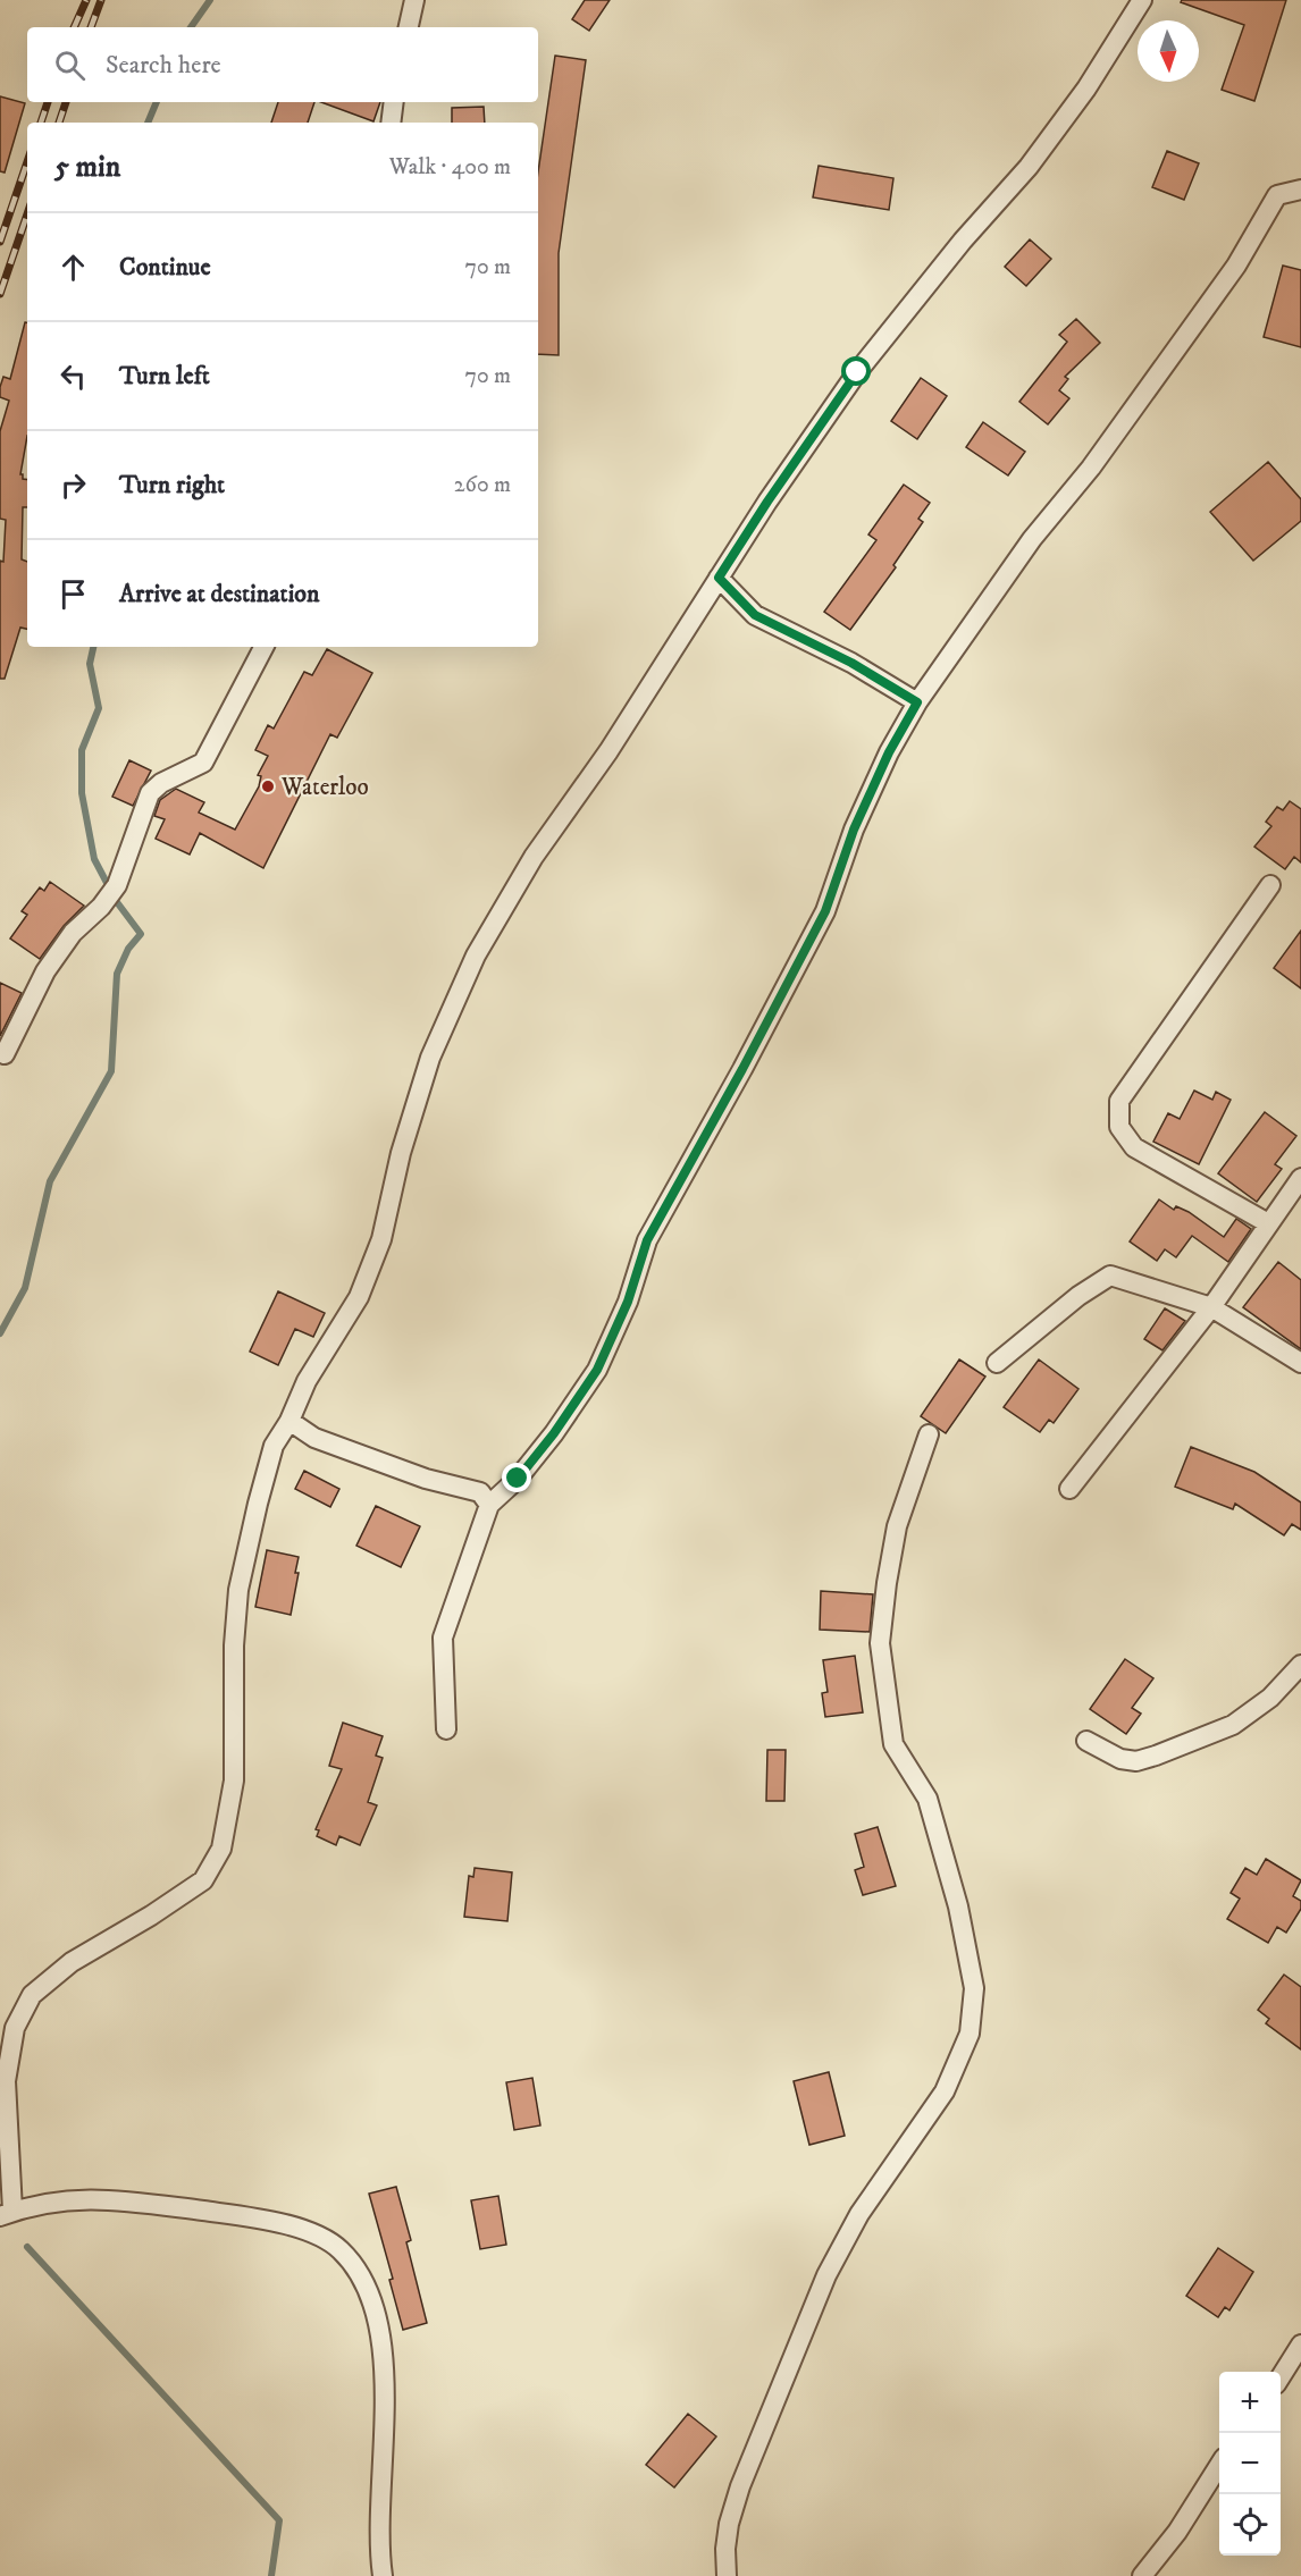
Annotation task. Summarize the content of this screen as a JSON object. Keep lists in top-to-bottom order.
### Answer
{
  "places": ["Waterloo"],
  "north": "bottom",
  "page": {
    "search": "Search here",
    "heading": ["5 min", "Walk · 400 m"],
    "list": [
      ["Continue", "70 m"],
      ["Turn left", "70 m"],
      ["Turn right", "260 m"],
      "Arrive at destination"
    ],
    "map_buttons": ["+", "−"]
  }
}
